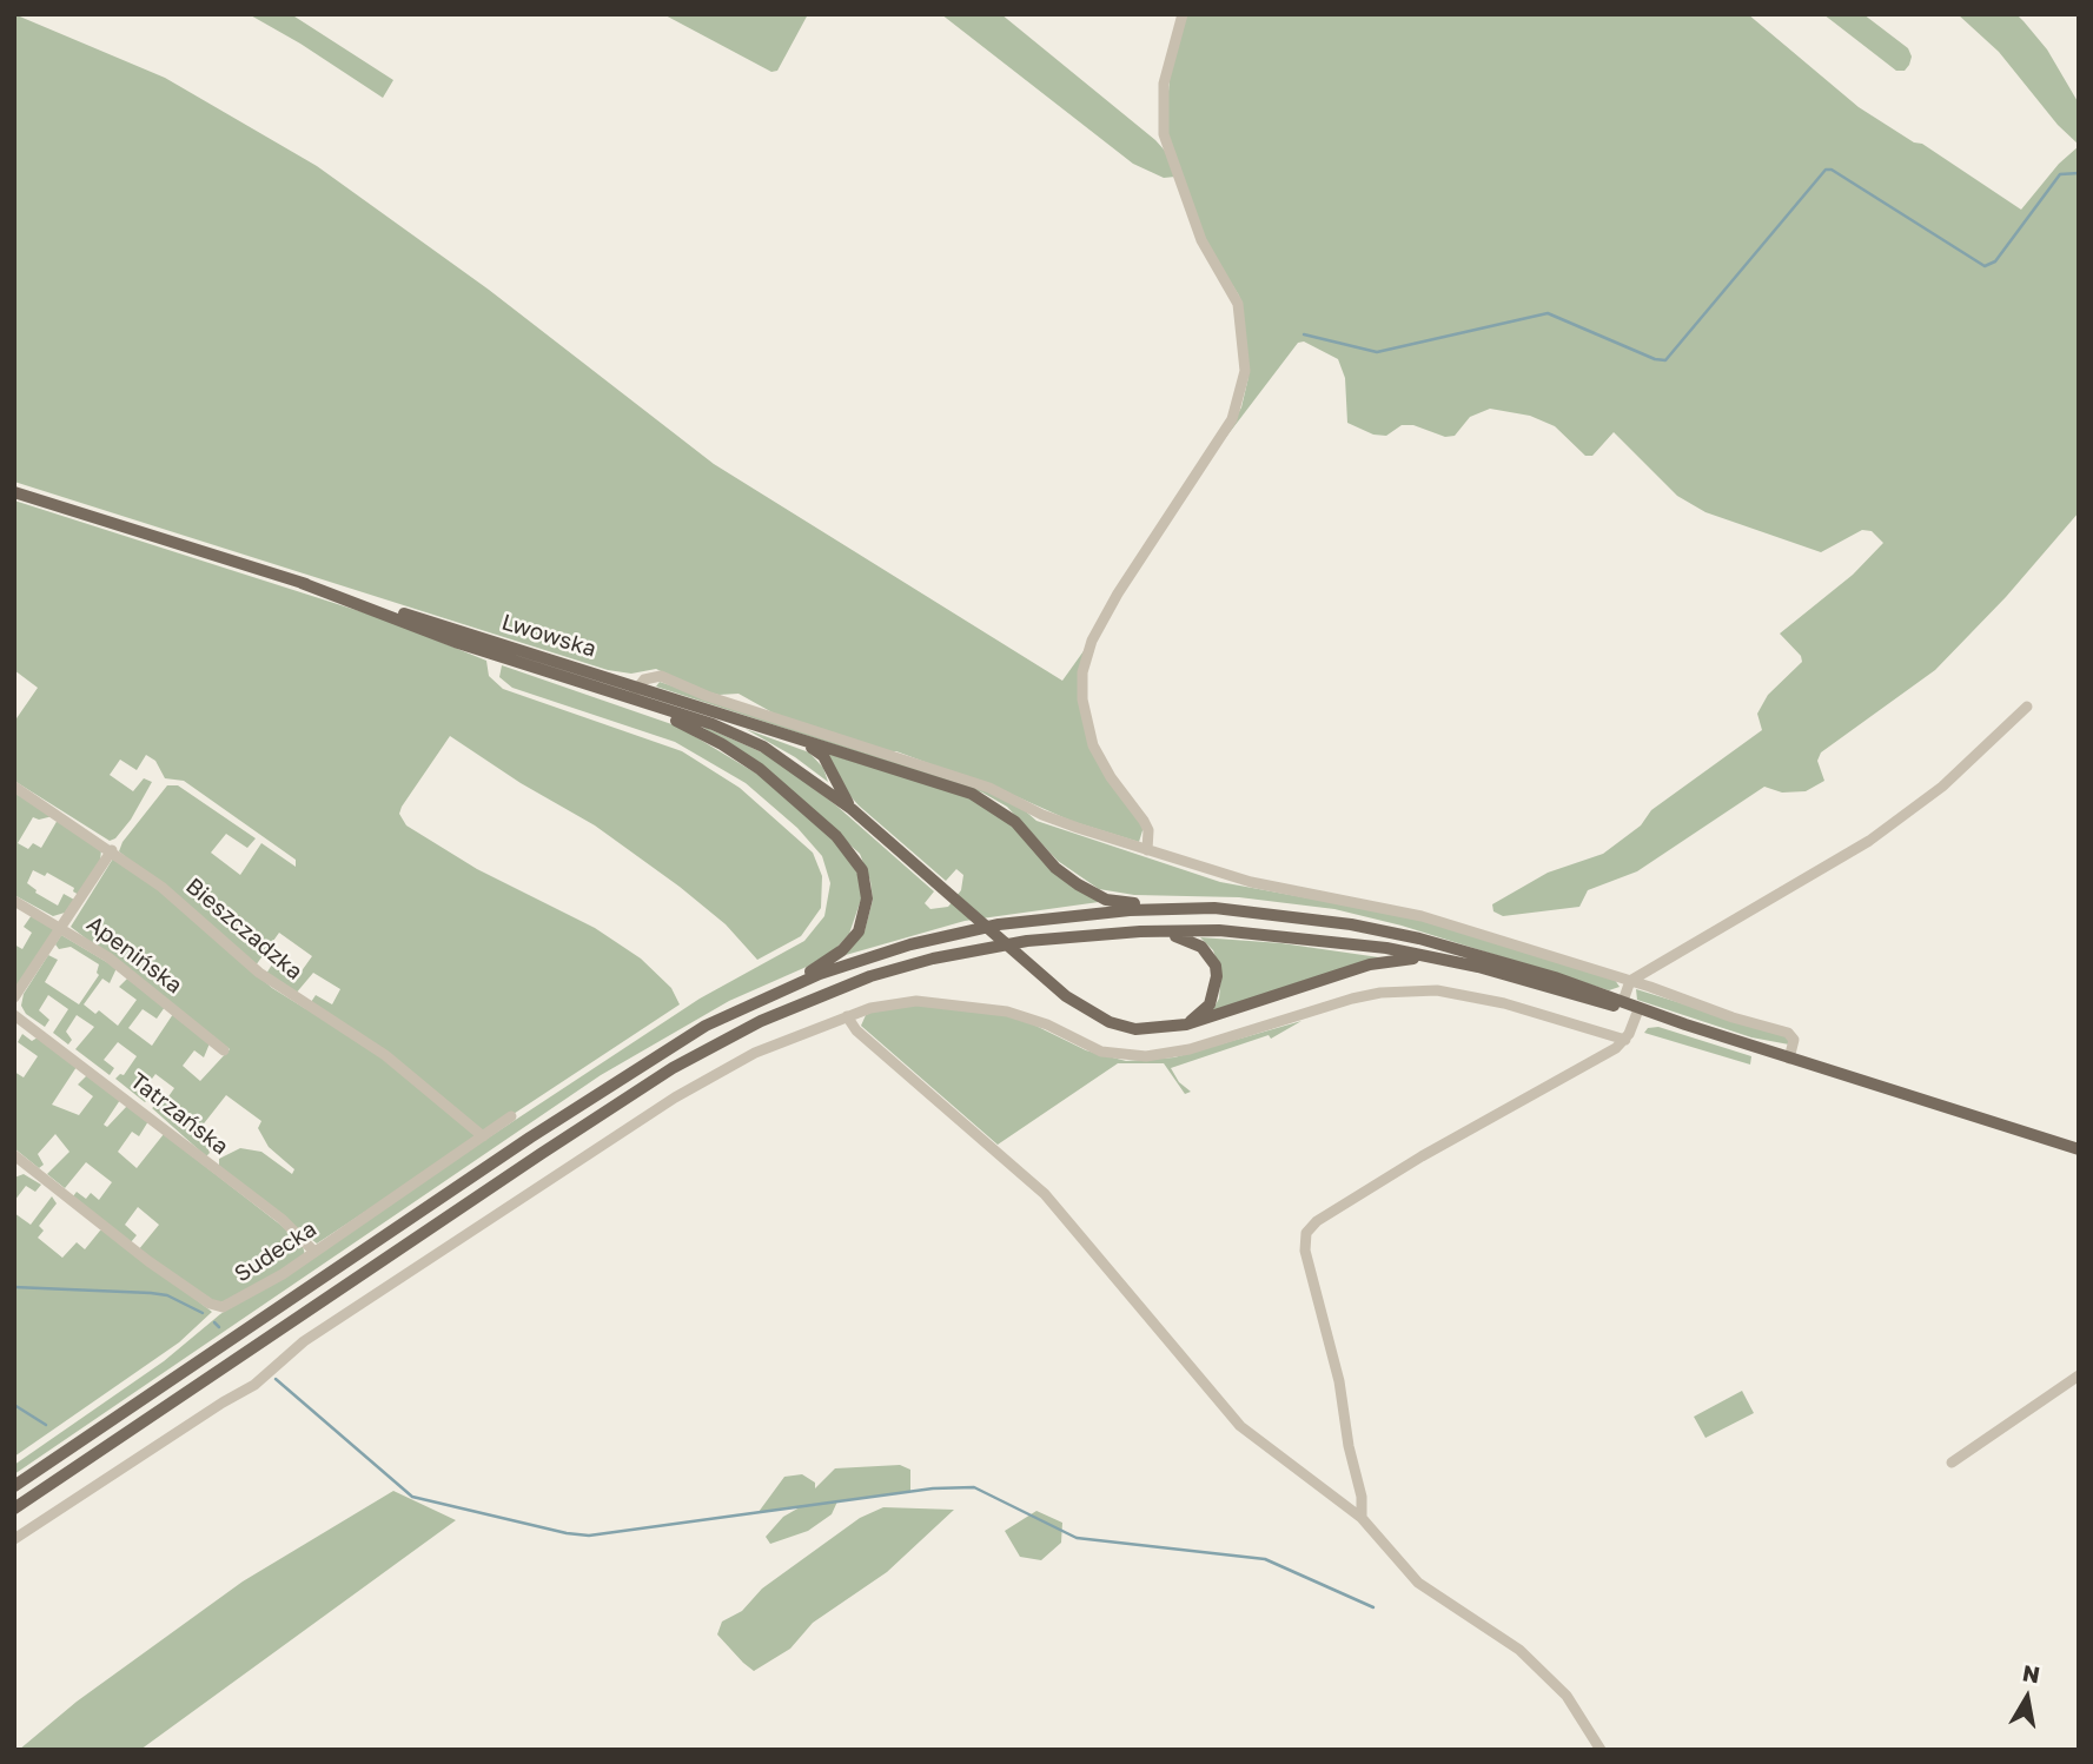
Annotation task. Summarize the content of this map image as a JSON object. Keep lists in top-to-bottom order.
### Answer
{
  "streets": {
    "main road": ["Lwowska"],
    "street": [
      "Bieszczadzka",
      "Apenińska",
      "Tatrzańska",
      "Sudecka"
    ]
  },
  "crossings": [
    ["Bieszczadzka", "Sudecka"],
    ["Tatrzańska", "Sudecka"]
  ],
  "north": "top"
}
